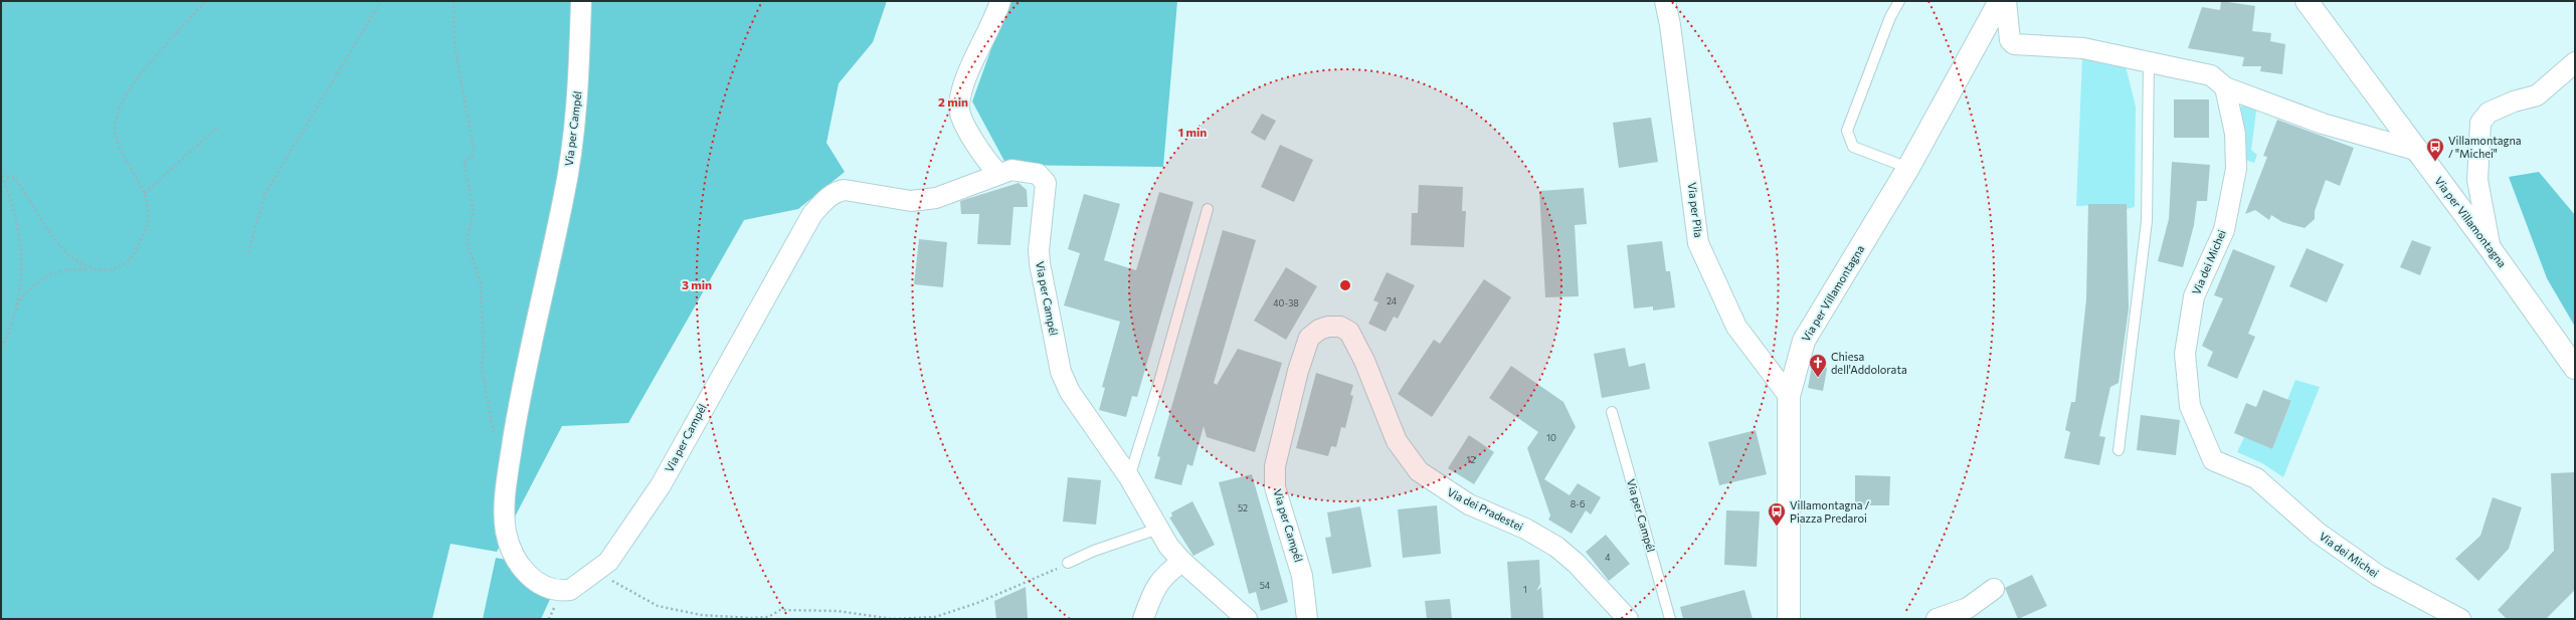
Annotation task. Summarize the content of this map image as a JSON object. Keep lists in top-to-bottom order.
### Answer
{
  "streets": {
    "street": [
      "Via per Campél",
      "Via per Pila",
      "Via per Villamontagna",
      "Via dei Michei",
      "Via dei Pradestei"
    ]
  },
  "crossings": [
    ["Via per Campél", "Via dei Pradestei"],
    ["Via per Pila", "Via per Villamontagna"]
  ],
  "places": {
    "bus stop": ["Villamontagna / \"Michei\"", "Villamontagna / Piazza Predaroi"],
    "church": ["Chiesa dell'Addolorata"]
  },
  "house_numbers": [
    "24",
    "40-38",
    "10",
    "12",
    "8-6",
    "52",
    "4",
    "54",
    "1"
  ],
  "rings": ["2 min", "1 min", "3 min"]
}
